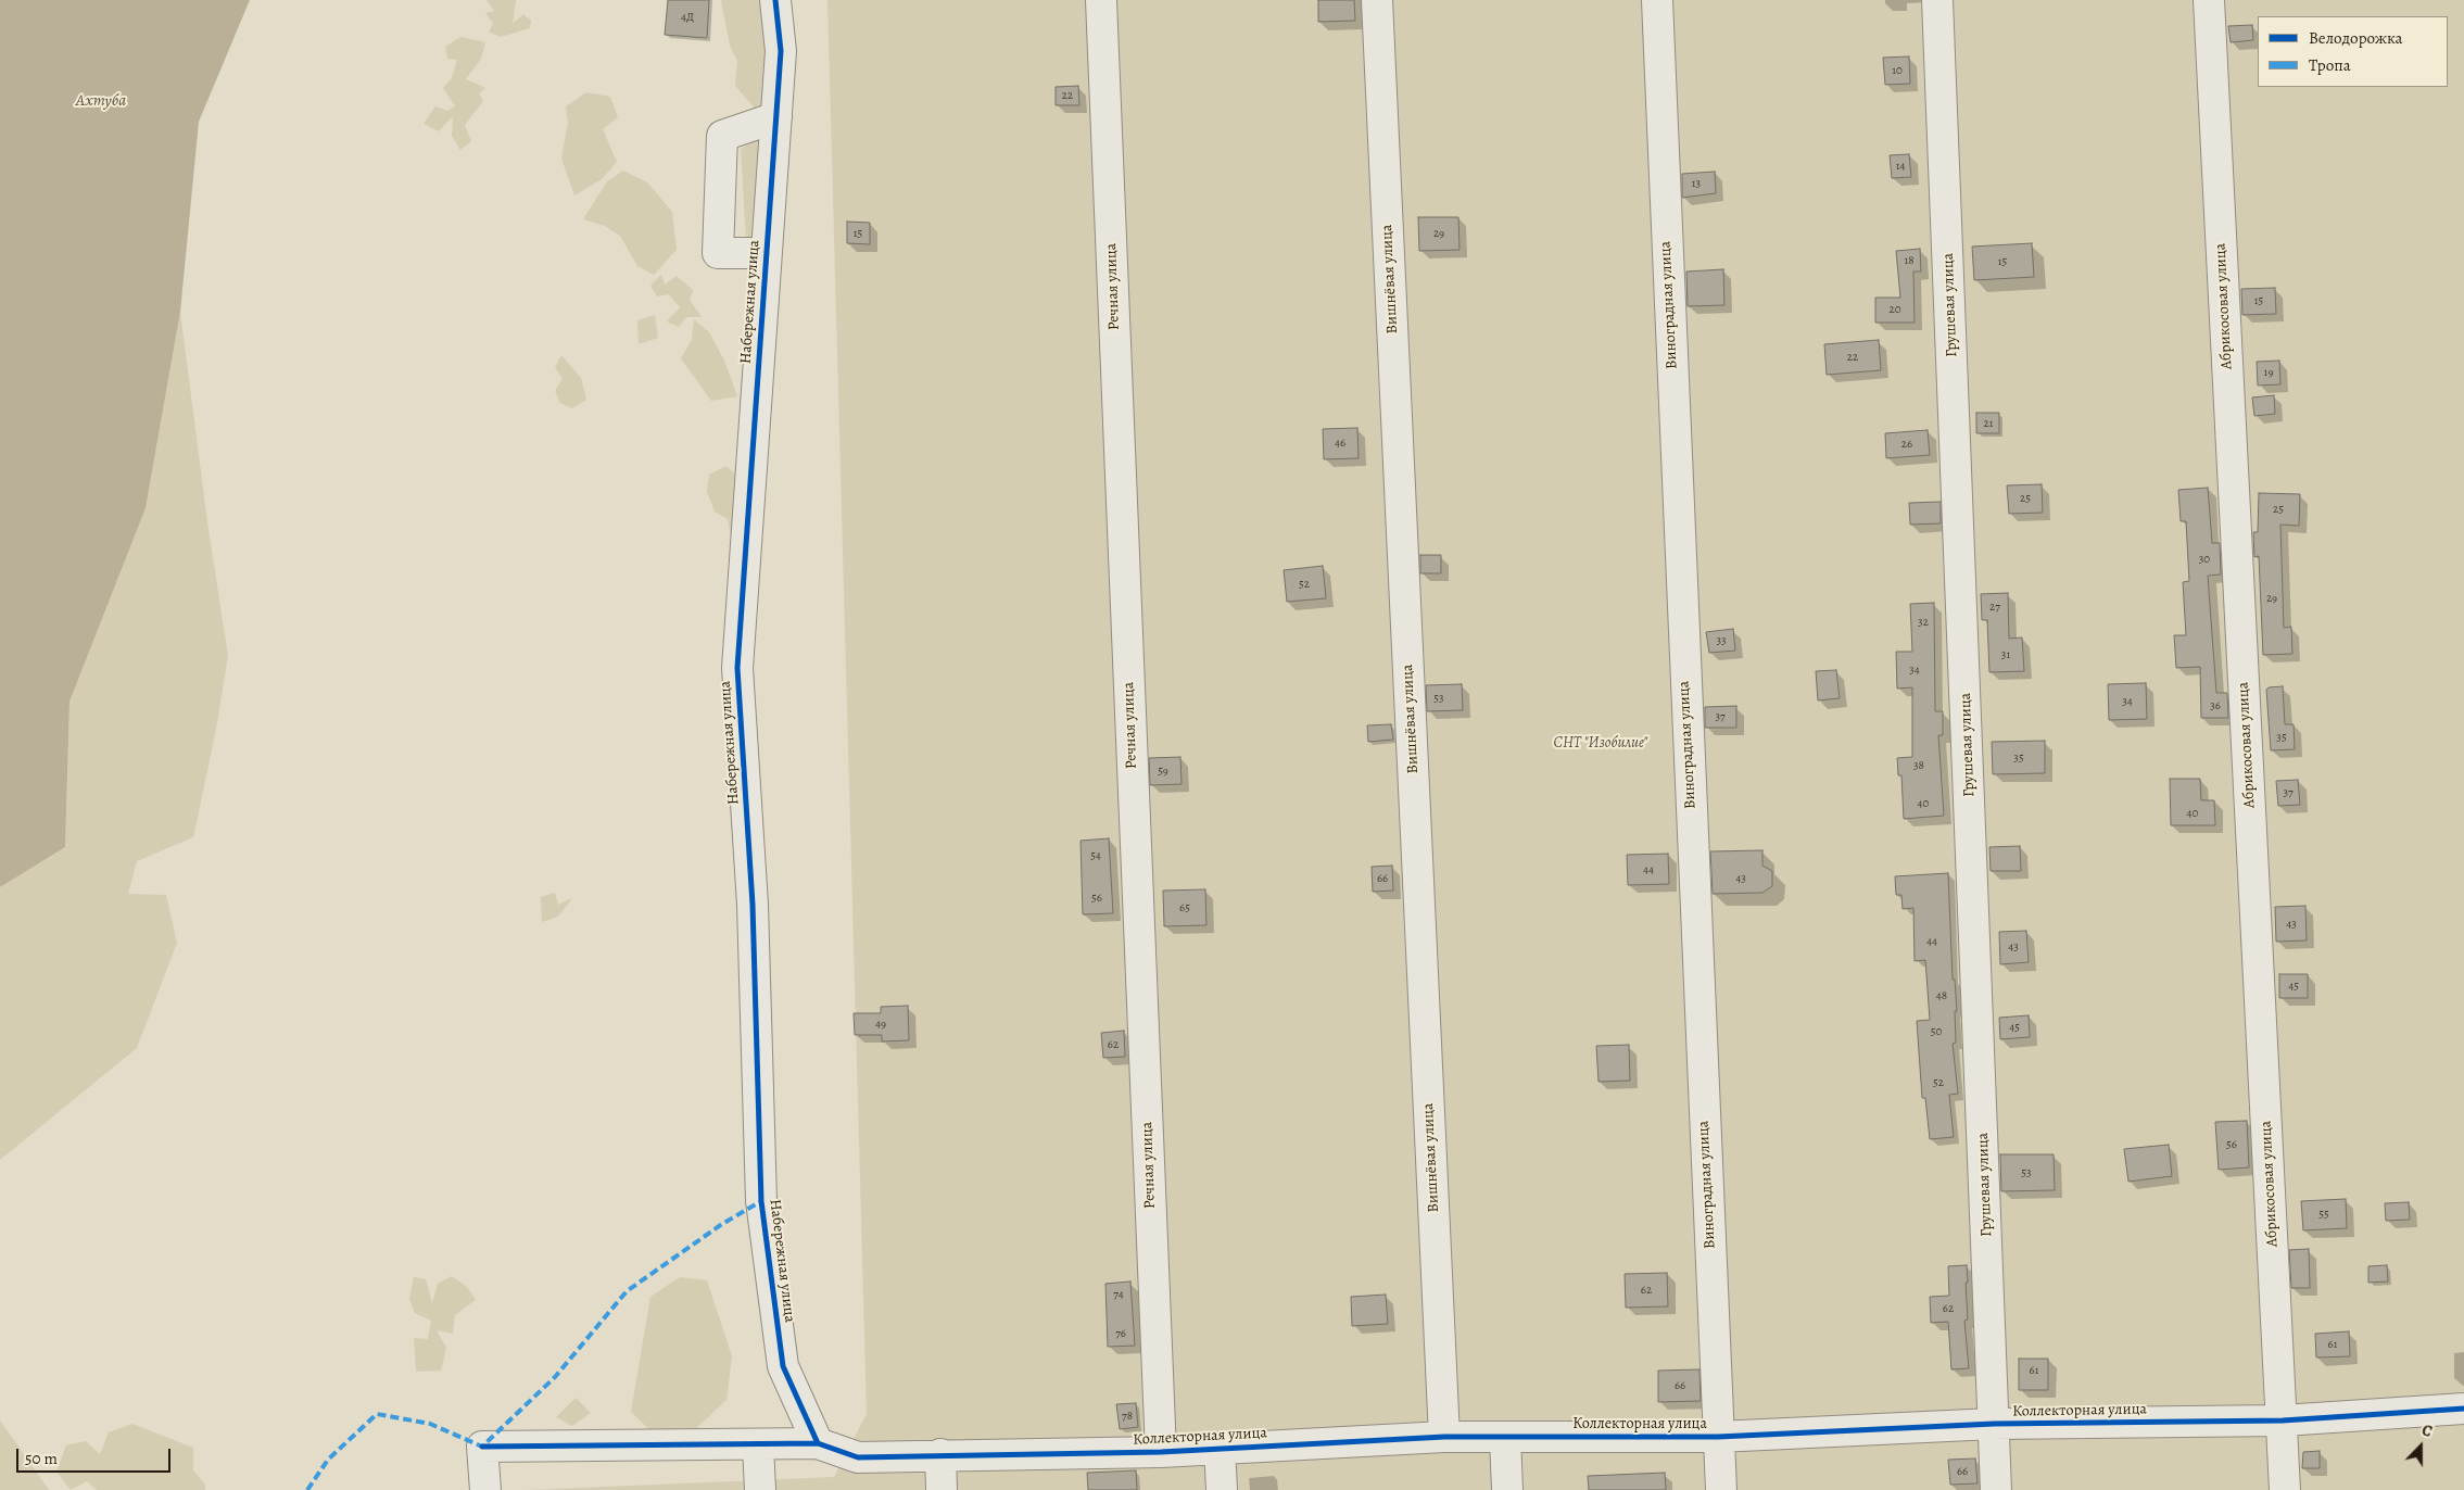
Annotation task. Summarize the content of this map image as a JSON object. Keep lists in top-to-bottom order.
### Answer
{
  "streets": {
    "street": [
      "Вишнёвая улица",
      "Речная улица",
      "Набережная улица",
      "Виноградная улица",
      "Грушевая улица",
      "Абрикосовая улица",
      "Коллекторная улица"
    ]
  },
  "crossings": [
    ["Вишнёвая улица", "Коллекторная улица"],
    ["Речная улица", "Коллекторная улица"],
    ["Набережная улица", "Коллекторная улица"],
    ["Виноградная улица", "Коллекторная улица"],
    ["Грушевая улица", "Коллекторная улица"],
    ["Абрикосовая улица", "Коллекторная улица"]
  ],
  "water": ["Ахтуба"],
  "parks": ["СНТ \"Изобилие\""],
  "house_numbers": [
    "4Д",
    "10",
    "22",
    "14",
    "13",
    "15",
    "29",
    "18",
    "15",
    "15",
    "20",
    "22",
    "19",
    "21",
    "46",
    "26",
    "25",
    "25",
    "30",
    "52",
    "29",
    "27",
    "32",
    "33",
    "31",
    "34",
    "53",
    "34",
    "36",
    "37",
    "35",
    "35",
    "38",
    "59",
    "37",
    "40",
    "40",
    "54",
    "44",
    "66",
    "43",
    "56",
    "65",
    "43",
    "44",
    "43",
    "45",
    "48",
    "49",
    "45",
    "50",
    "62",
    "52",
    "56",
    "53",
    "55",
    "62",
    "74",
    "62",
    "76",
    "61",
    "61",
    "66",
    "78",
    "66"
  ],
  "legend": ["Велодорожка", "Тропа"],
  "scale_bar": "50 m",
  "north": "top"
}
